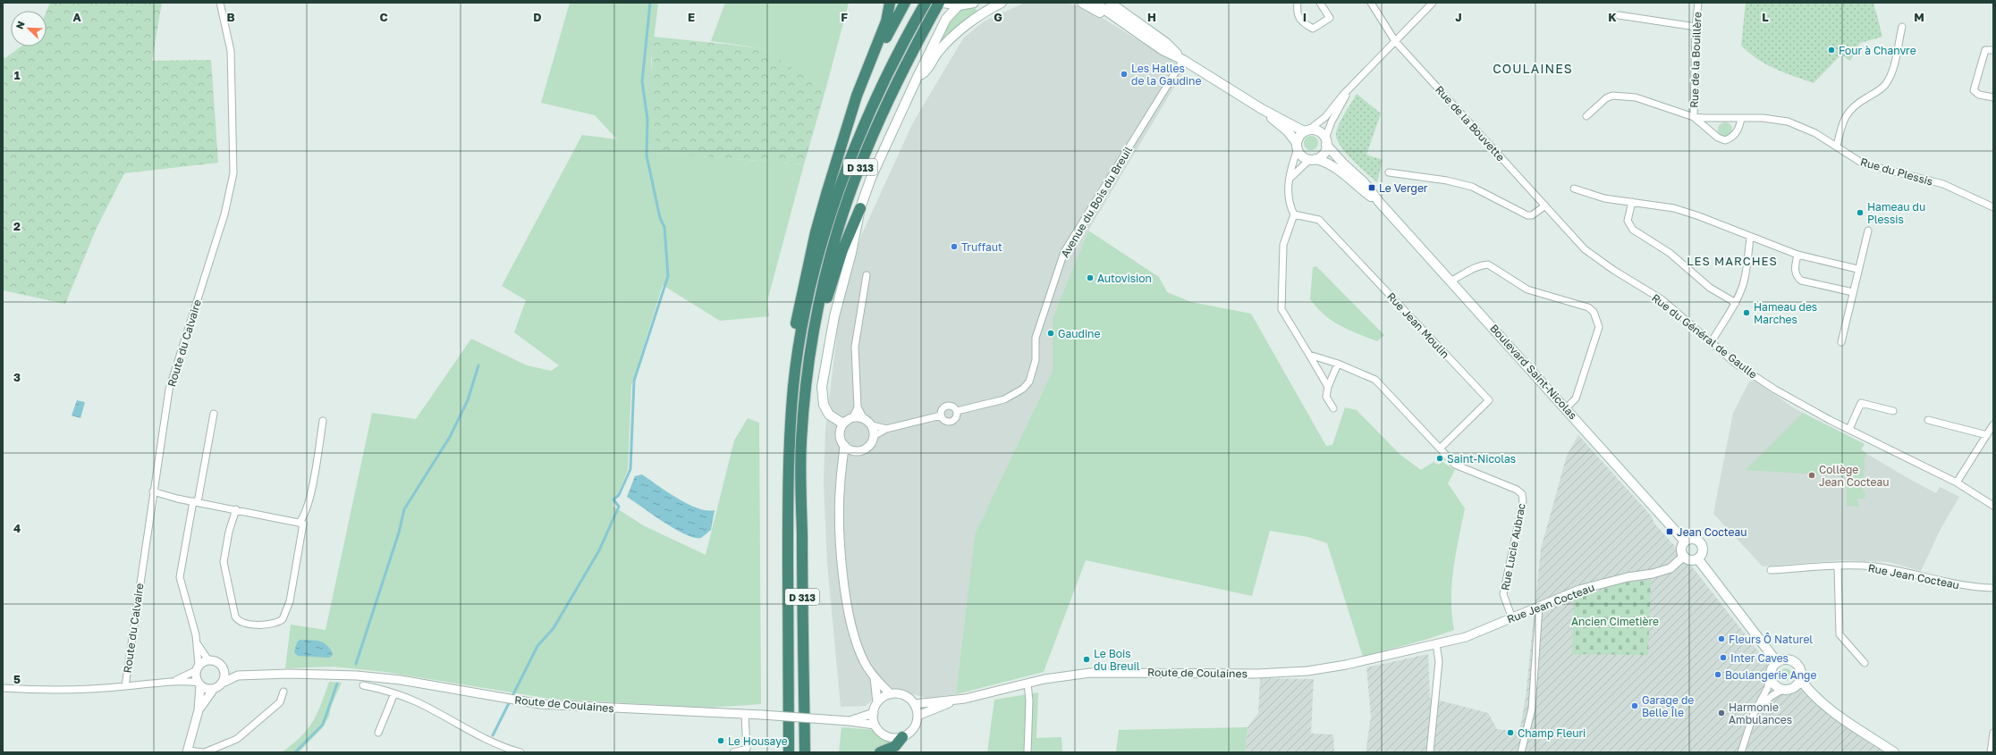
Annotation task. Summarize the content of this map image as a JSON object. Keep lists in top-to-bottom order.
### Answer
{
  "streets": {
    "highway": ["D 313"],
    "main road": ["Boulevard Saint-Nicolas"],
    "street": [
      "Rue de la Bouillère",
      "Rue de la Bouvette",
      "Rue du Plessis",
      "Avenue du Bois du Breuil",
      "Rue Jean Moulin",
      "Rue du Général de Gaulle",
      "Route du Calvaire",
      "Rue Lucie Aubrac",
      "Rue Jean Cocteau",
      "Route de Coulaines"
    ]
  },
  "crossings": [
    ["Rue de la Bouillère", "Rue du Plessis"],
    ["Rue de la Bouvette", "Rue du Général de Gaulle"],
    ["Rue Jean Moulin", "Rue Lucie Aubrac"],
    ["Boulevard Saint-Nicolas", "Rue Jean Cocteau"],
    ["Rue Lucie Aubrac", "Rue Jean Cocteau"],
    ["Rue Jean Cocteau", "Route de Coulaines"]
  ],
  "districts": ["COULAINES", "LES MARCHES"],
  "parks": ["Ancien Cimetière"],
  "places": {
    "other": [
      "Four à Chanvre",
      "Les Halles de la Gaudine",
      "Hameau du Plessis",
      "Truffaut",
      "Autovision",
      "Hameau des Marches",
      "Gaudine",
      "Saint-Nicolas",
      "Collège Jean Cocteau",
      "Fleurs Ô Naturel",
      "Inter Caves",
      "Le Bois du Breuil",
      "Boulangerie Ange",
      "Garage de Belle Île",
      "Harmonie Ambulances",
      "Champ Fleuri",
      "Le Housaye"
    ],
    "transit": ["Le Verger", "Jean Cocteau"]
  },
  "north": "top left",
  "grid": {
    "columns": [
      "A",
      "B",
      "C",
      "D",
      "E",
      "F",
      "G",
      "H",
      "I",
      "J",
      "K",
      "L",
      "M"
    ],
    "rows": [
      "1",
      "2",
      "3",
      "4",
      "5"
    ]
  }
}
